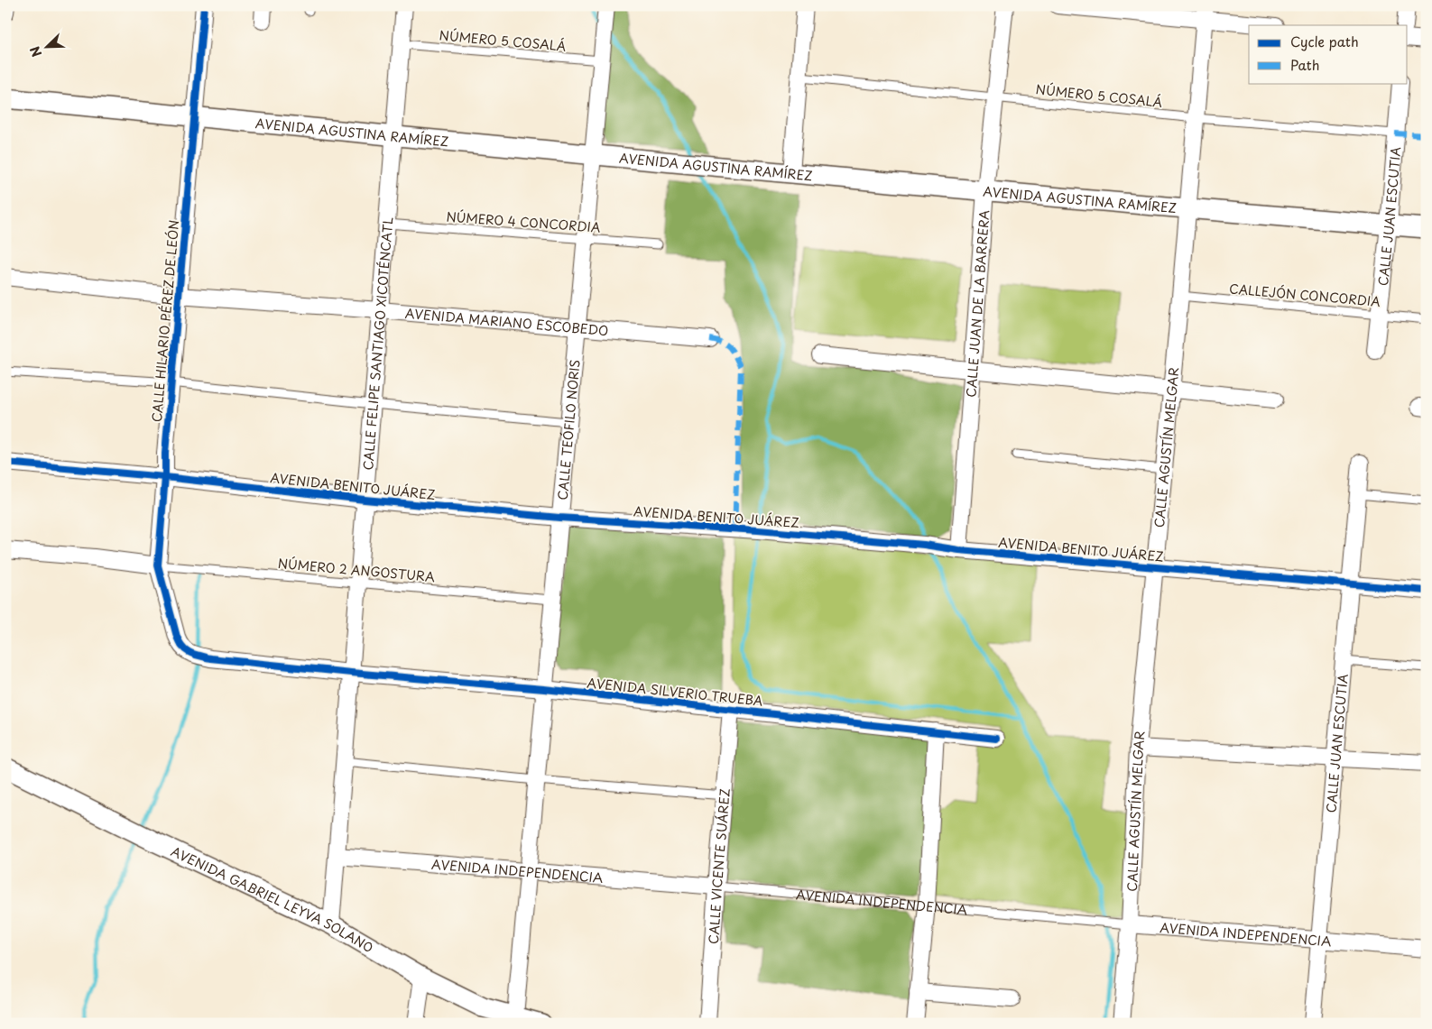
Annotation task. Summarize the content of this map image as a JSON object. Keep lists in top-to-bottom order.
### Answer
{
  "streets": {
    "street": [
      "AVENIDA AGUSTINA RAMÍREZ",
      "CALLE JUAN ESCUTIA",
      "CALLE JUAN DE LA BARRERA",
      "CALLE HILARIO PÉREZ DE LEÓN",
      "AVENIDA MARIANO ESCOBEDO",
      "CALLE FELIPE SANTIAGO XICOTÉNCATL",
      "CALLE TEÓFILO NORIS",
      "CALLE AGUSTÍN MELGAR",
      "AVENIDA BENITO JUÁREZ",
      "AVENIDA SILVERIO TRUEBA",
      "CALLE VICENTE SUÁREZ",
      "AVENIDA INDEPENDENCIA",
      "AVENIDA GABRIEL LEYVA SOLANO"
    ],
    "lane": [
      "NÚMERO 5 COSALÁ",
      "NÚMERO 4 CONCORDIA",
      "CALLEJÓN CONCORDIA",
      "NÚMERO 2 ANGOSTURA"
    ]
  },
  "crossings": [
    ["NÚMERO 5 COSALÁ", "CALLE JUAN ESCUTIA"],
    ["NÚMERO 5 COSALÁ", "CALLE JUAN DE LA BARRERA"],
    ["NÚMERO 5 COSALÁ", "CALLE FELIPE SANTIAGO XICOTÉNCATL"],
    ["NÚMERO 5 COSALÁ", "CALLE TEÓFILO NORIS"],
    ["NÚMERO 5 COSALÁ", "CALLE AGUSTÍN MELGAR"],
    ["AVENIDA AGUSTINA RAMÍREZ", "CALLE JUAN ESCUTIA"],
    ["AVENIDA AGUSTINA RAMÍREZ", "CALLE JUAN DE LA BARRERA"],
    ["AVENIDA AGUSTINA RAMÍREZ", "CALLE HILARIO PÉREZ DE LEÓN"],
    ["AVENIDA AGUSTINA RAMÍREZ", "CALLE FELIPE SANTIAGO XICOTÉNCATL"],
    ["AVENIDA AGUSTINA RAMÍREZ", "CALLE TEÓFILO NORIS"],
    ["AVENIDA AGUSTINA RAMÍREZ", "CALLE AGUSTÍN MELGAR"],
    ["CALLE JUAN ESCUTIA", "CALLEJÓN CONCORDIA"],
    ["CALLE JUAN ESCUTIA", "AVENIDA BENITO JUÁREZ"],
    ["CALLE JUAN ESCUTIA", "AVENIDA INDEPENDENCIA"],
    ["NÚMERO 4 CONCORDIA", "CALLE FELIPE SANTIAGO XICOTÉNCATL"],
    ["NÚMERO 4 CONCORDIA", "CALLE TEÓFILO NORIS"],
    ["CALLEJÓN CONCORDIA", "CALLE AGUSTÍN MELGAR"],
    ["CALLE JUAN DE LA BARRERA", "AVENIDA BENITO JUÁREZ"],
    ["CALLE HILARIO PÉREZ DE LEÓN", "AVENIDA MARIANO ESCOBEDO"],
    ["CALLE HILARIO PÉREZ DE LEÓN", "AVENIDA BENITO JUÁREZ"],
    ["CALLE HILARIO PÉREZ DE LEÓN", "NÚMERO 2 ANGOSTURA"],
    ["CALLE HILARIO PÉREZ DE LEÓN", "AVENIDA SILVERIO TRUEBA"],
    ["AVENIDA MARIANO ESCOBEDO", "CALLE FELIPE SANTIAGO XICOTÉNCATL"],
    ["AVENIDA MARIANO ESCOBEDO", "CALLE TEÓFILO NORIS"],
    ["CALLE FELIPE SANTIAGO XICOTÉNCATL", "AVENIDA BENITO JUÁREZ"],
    ["CALLE FELIPE SANTIAGO XICOTÉNCATL", "NÚMERO 2 ANGOSTURA"],
    ["CALLE FELIPE SANTIAGO XICOTÉNCATL", "AVENIDA SILVERIO TRUEBA"],
    ["CALLE FELIPE SANTIAGO XICOTÉNCATL", "AVENIDA INDEPENDENCIA"],
    ["CALLE FELIPE SANTIAGO XICOTÉNCATL", "AVENIDA GABRIEL LEYVA SOLANO"],
    ["CALLE TEÓFILO NORIS", "AVENIDA BENITO JUÁREZ"],
    ["CALLE TEÓFILO NORIS", "NÚMERO 2 ANGOSTURA"],
    ["CALLE TEÓFILO NORIS", "AVENIDA SILVERIO TRUEBA"],
    ["CALLE TEÓFILO NORIS", "AVENIDA INDEPENDENCIA"],
    ["CALLE TEÓFILO NORIS", "AVENIDA GABRIEL LEYVA SOLANO"],
    ["CALLE AGUSTÍN MELGAR", "AVENIDA BENITO JUÁREZ"],
    ["CALLE AGUSTÍN MELGAR", "AVENIDA INDEPENDENCIA"],
    ["AVENIDA SILVERIO TRUEBA", "CALLE VICENTE SUÁREZ"],
    ["CALLE VICENTE SUÁREZ", "AVENIDA INDEPENDENCIA"]
  ],
  "legend": ["Cycle path", "Path"],
  "north": "bottom left"
}
